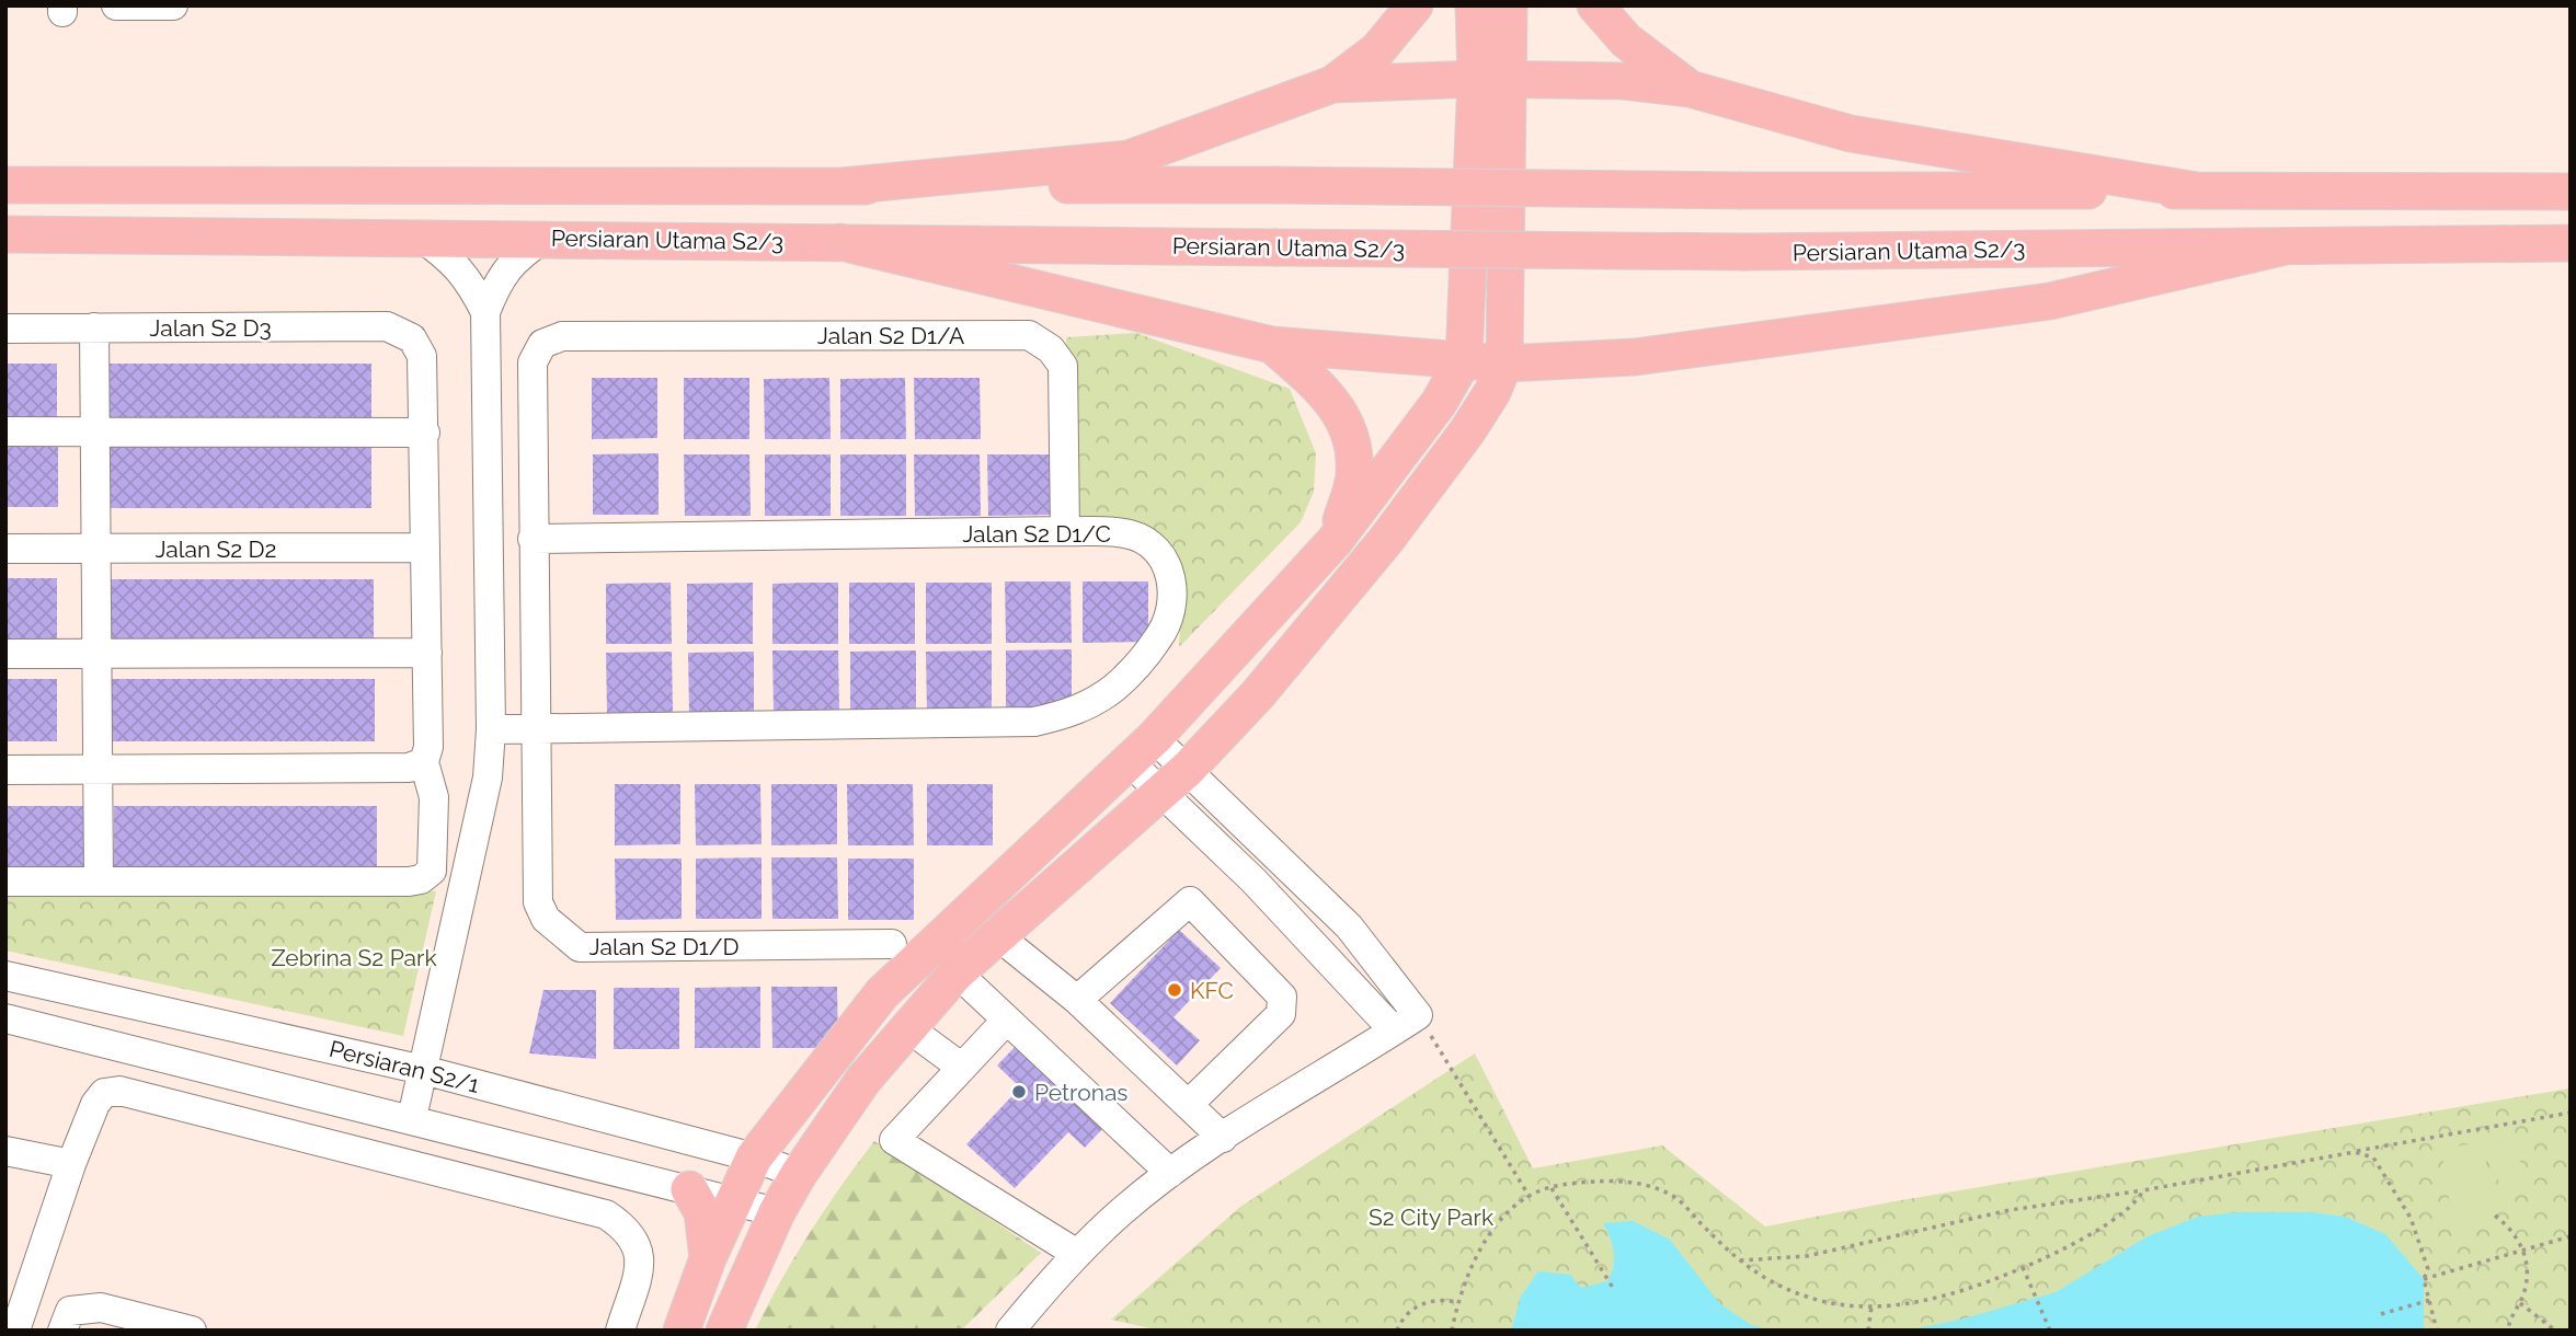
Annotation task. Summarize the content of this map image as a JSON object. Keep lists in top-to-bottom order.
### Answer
{
  "streets": {
    "main road": ["Persiaran Utama S2/3"],
    "street": [
      "Jalan S2 D3",
      "Jalan S2 D1/A",
      "Jalan S2 D1/C",
      "Jalan S2 D2",
      "Jalan S2 D1/D",
      "Persiaran S2/1"
    ]
  },
  "crossings": [
    ["Jalan S2 D1/A", "Jalan S2 D1/C"],
    ["Jalan S2 D1/A", "Jalan S2 D1/D"],
    ["Jalan S2 D1/C", "Jalan S2 D1/D"]
  ],
  "parks": ["Zebrina S2 Park", "S2 City Park"],
  "places": ["KFC", "Petronas"]
}
